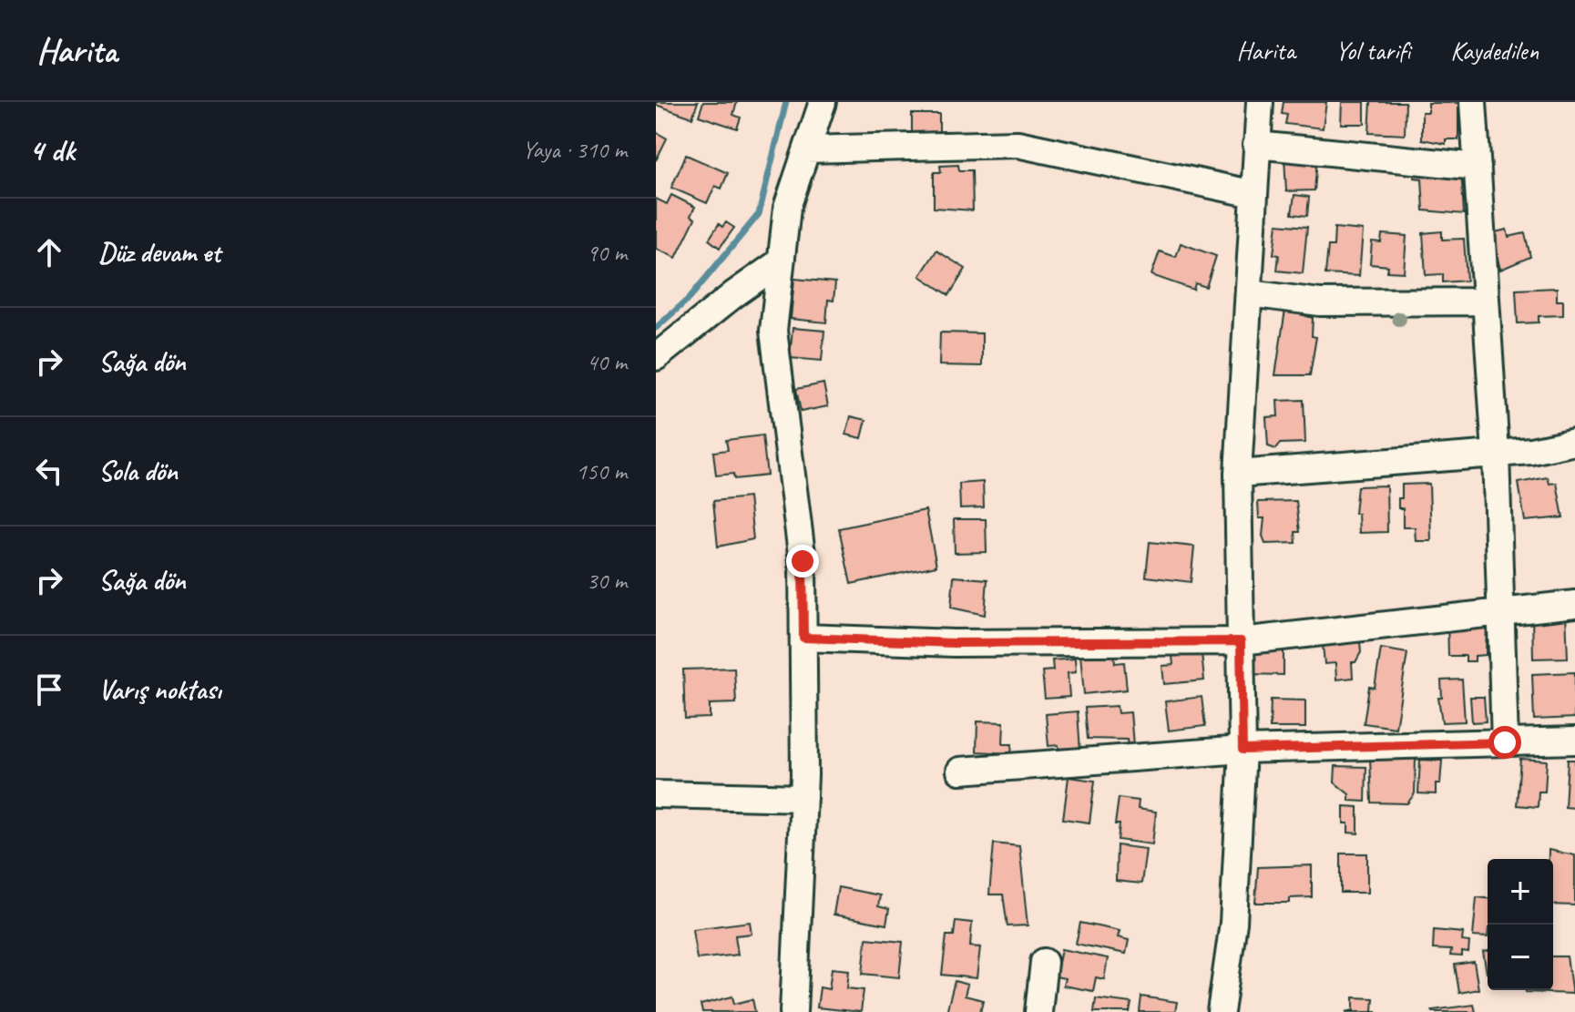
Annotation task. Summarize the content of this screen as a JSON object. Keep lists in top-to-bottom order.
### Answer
{
  "page": {
    "header": "Harita",
    "nav": ["Harita", "Yol tarifi", "Kaydedilen"],
    "heading": ["4 dk", "Yaya · 310 m"],
    "list": [
      ["Düz devam et", "90 m"],
      ["Sağa dön", "40 m"],
      ["Sola dön", "150 m"],
      ["Sağa dön", "30 m"],
      "Varış noktası"
    ],
    "map_buttons": ["+", "−"]
  }
}
